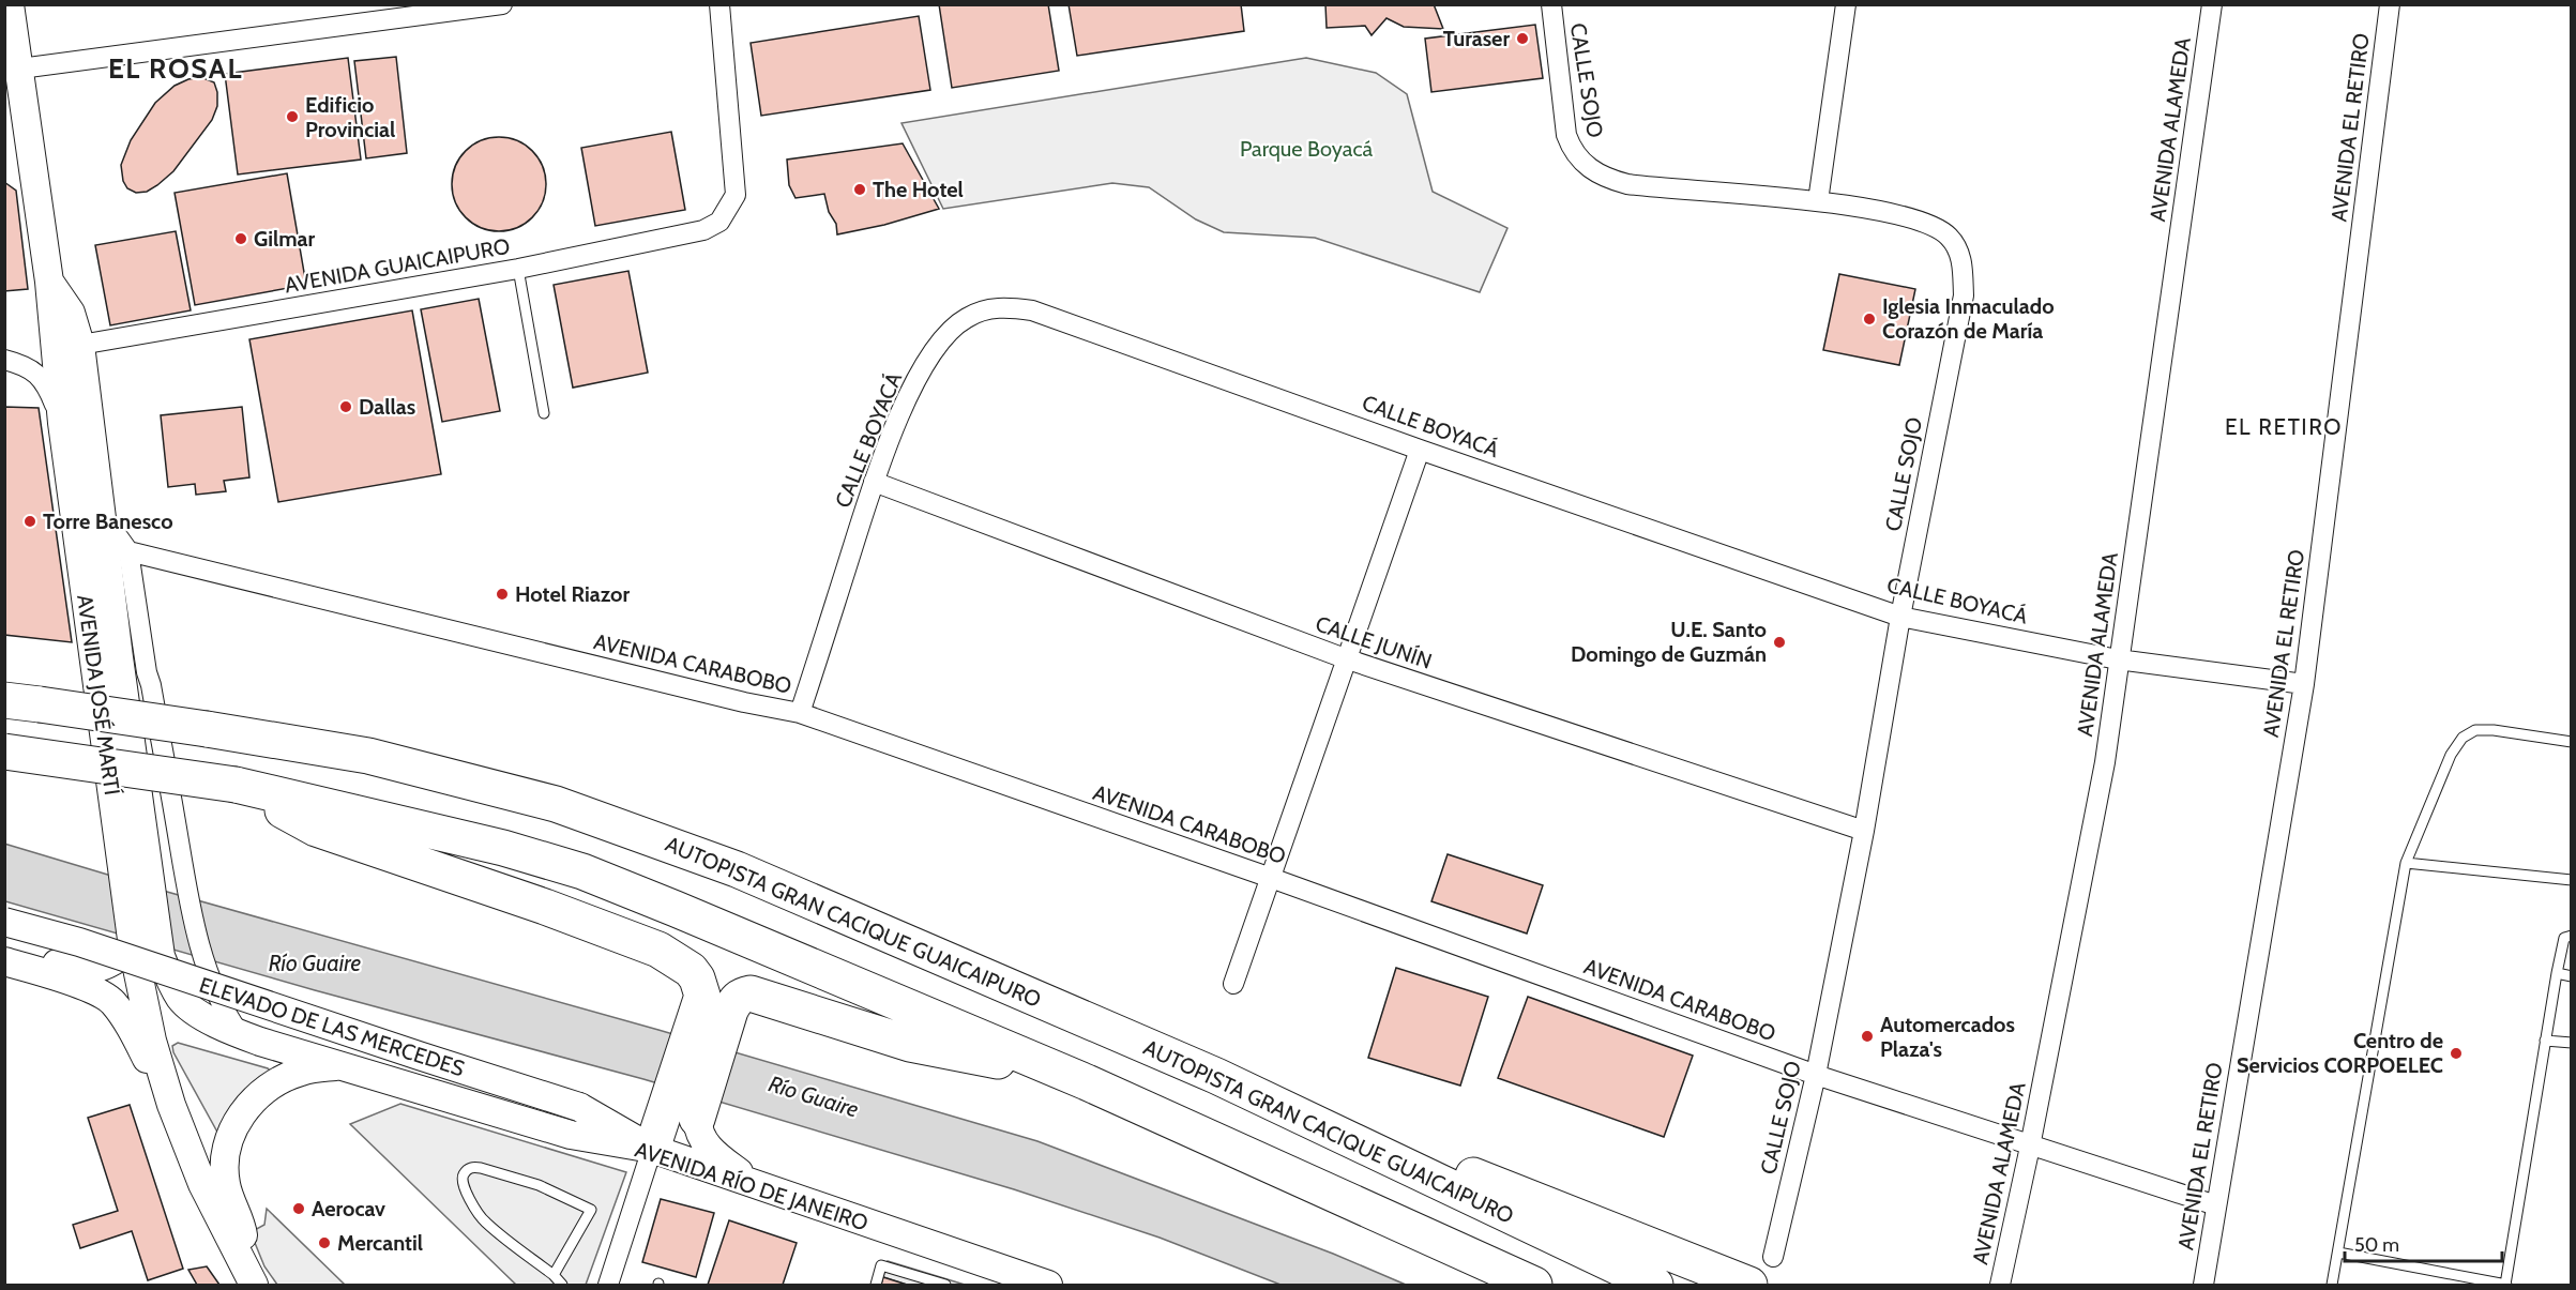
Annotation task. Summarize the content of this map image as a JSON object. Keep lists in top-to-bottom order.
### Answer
{
  "streets": {
    "highway": ["AUTOPISTA GRAN CACIQUE GUAICAIPURO"],
    "street": [
      "CALLE SOJO",
      "AVENIDA EL RETIRO",
      "AVENIDA ALAMEDA",
      "AVENIDA GUAICAIPURO",
      "CALLE BOYACÁ",
      "CALLE JUNÍN",
      "AVENIDA CARABOBO",
      "AVENIDA JOSÉ MARTÍ",
      "ELEVADO DE LAS MERCEDES",
      "AVENIDA RÍO DE JANEIRO"
    ]
  },
  "crossings": [
    ["CALLE SOJO", "CALLE BOYACÁ"],
    ["CALLE SOJO", "CALLE JUNÍN"],
    ["CALLE SOJO", "AVENIDA CARABOBO"],
    ["AVENIDA EL RETIRO", "CALLE BOYACÁ"],
    ["AVENIDA EL RETIRO", "AVENIDA CARABOBO"],
    ["AVENIDA ALAMEDA", "CALLE BOYACÁ"],
    ["AVENIDA ALAMEDA", "AVENIDA CARABOBO"],
    ["AVENIDA GUAICAIPURO", "AVENIDA JOSÉ MARTÍ"],
    ["CALLE BOYACÁ", "CALLE JUNÍN"],
    ["CALLE BOYACÁ", "AVENIDA CARABOBO"],
    ["AVENIDA CARABOBO", "AVENIDA JOSÉ MARTÍ"],
    ["AVENIDA JOSÉ MARTÍ", "AVENIDA RÍO DE JANEIRO"],
    ["ELEVADO DE LAS MERCEDES", "AVENIDA RÍO DE JANEIRO"]
  ],
  "districts": ["EL ROSAL", "EL RETIRO"],
  "water": ["Río Guaire"],
  "parks": ["Parque Boyacá"],
  "places": [
    "Turaser",
    "Edificio Provincial",
    "The Hotel",
    "Gilmar",
    "Iglesia Inmaculado Corazón de María",
    "Dallas",
    "Torre Banesco",
    "Hotel Riazor",
    "U.E. Santo Domingo de Guzmán",
    "Automercados Plaza's",
    "Centro de Servicios CORPOELEC",
    "Aerocav",
    "Mercantil"
  ],
  "scale_bar": "50 m"
}
